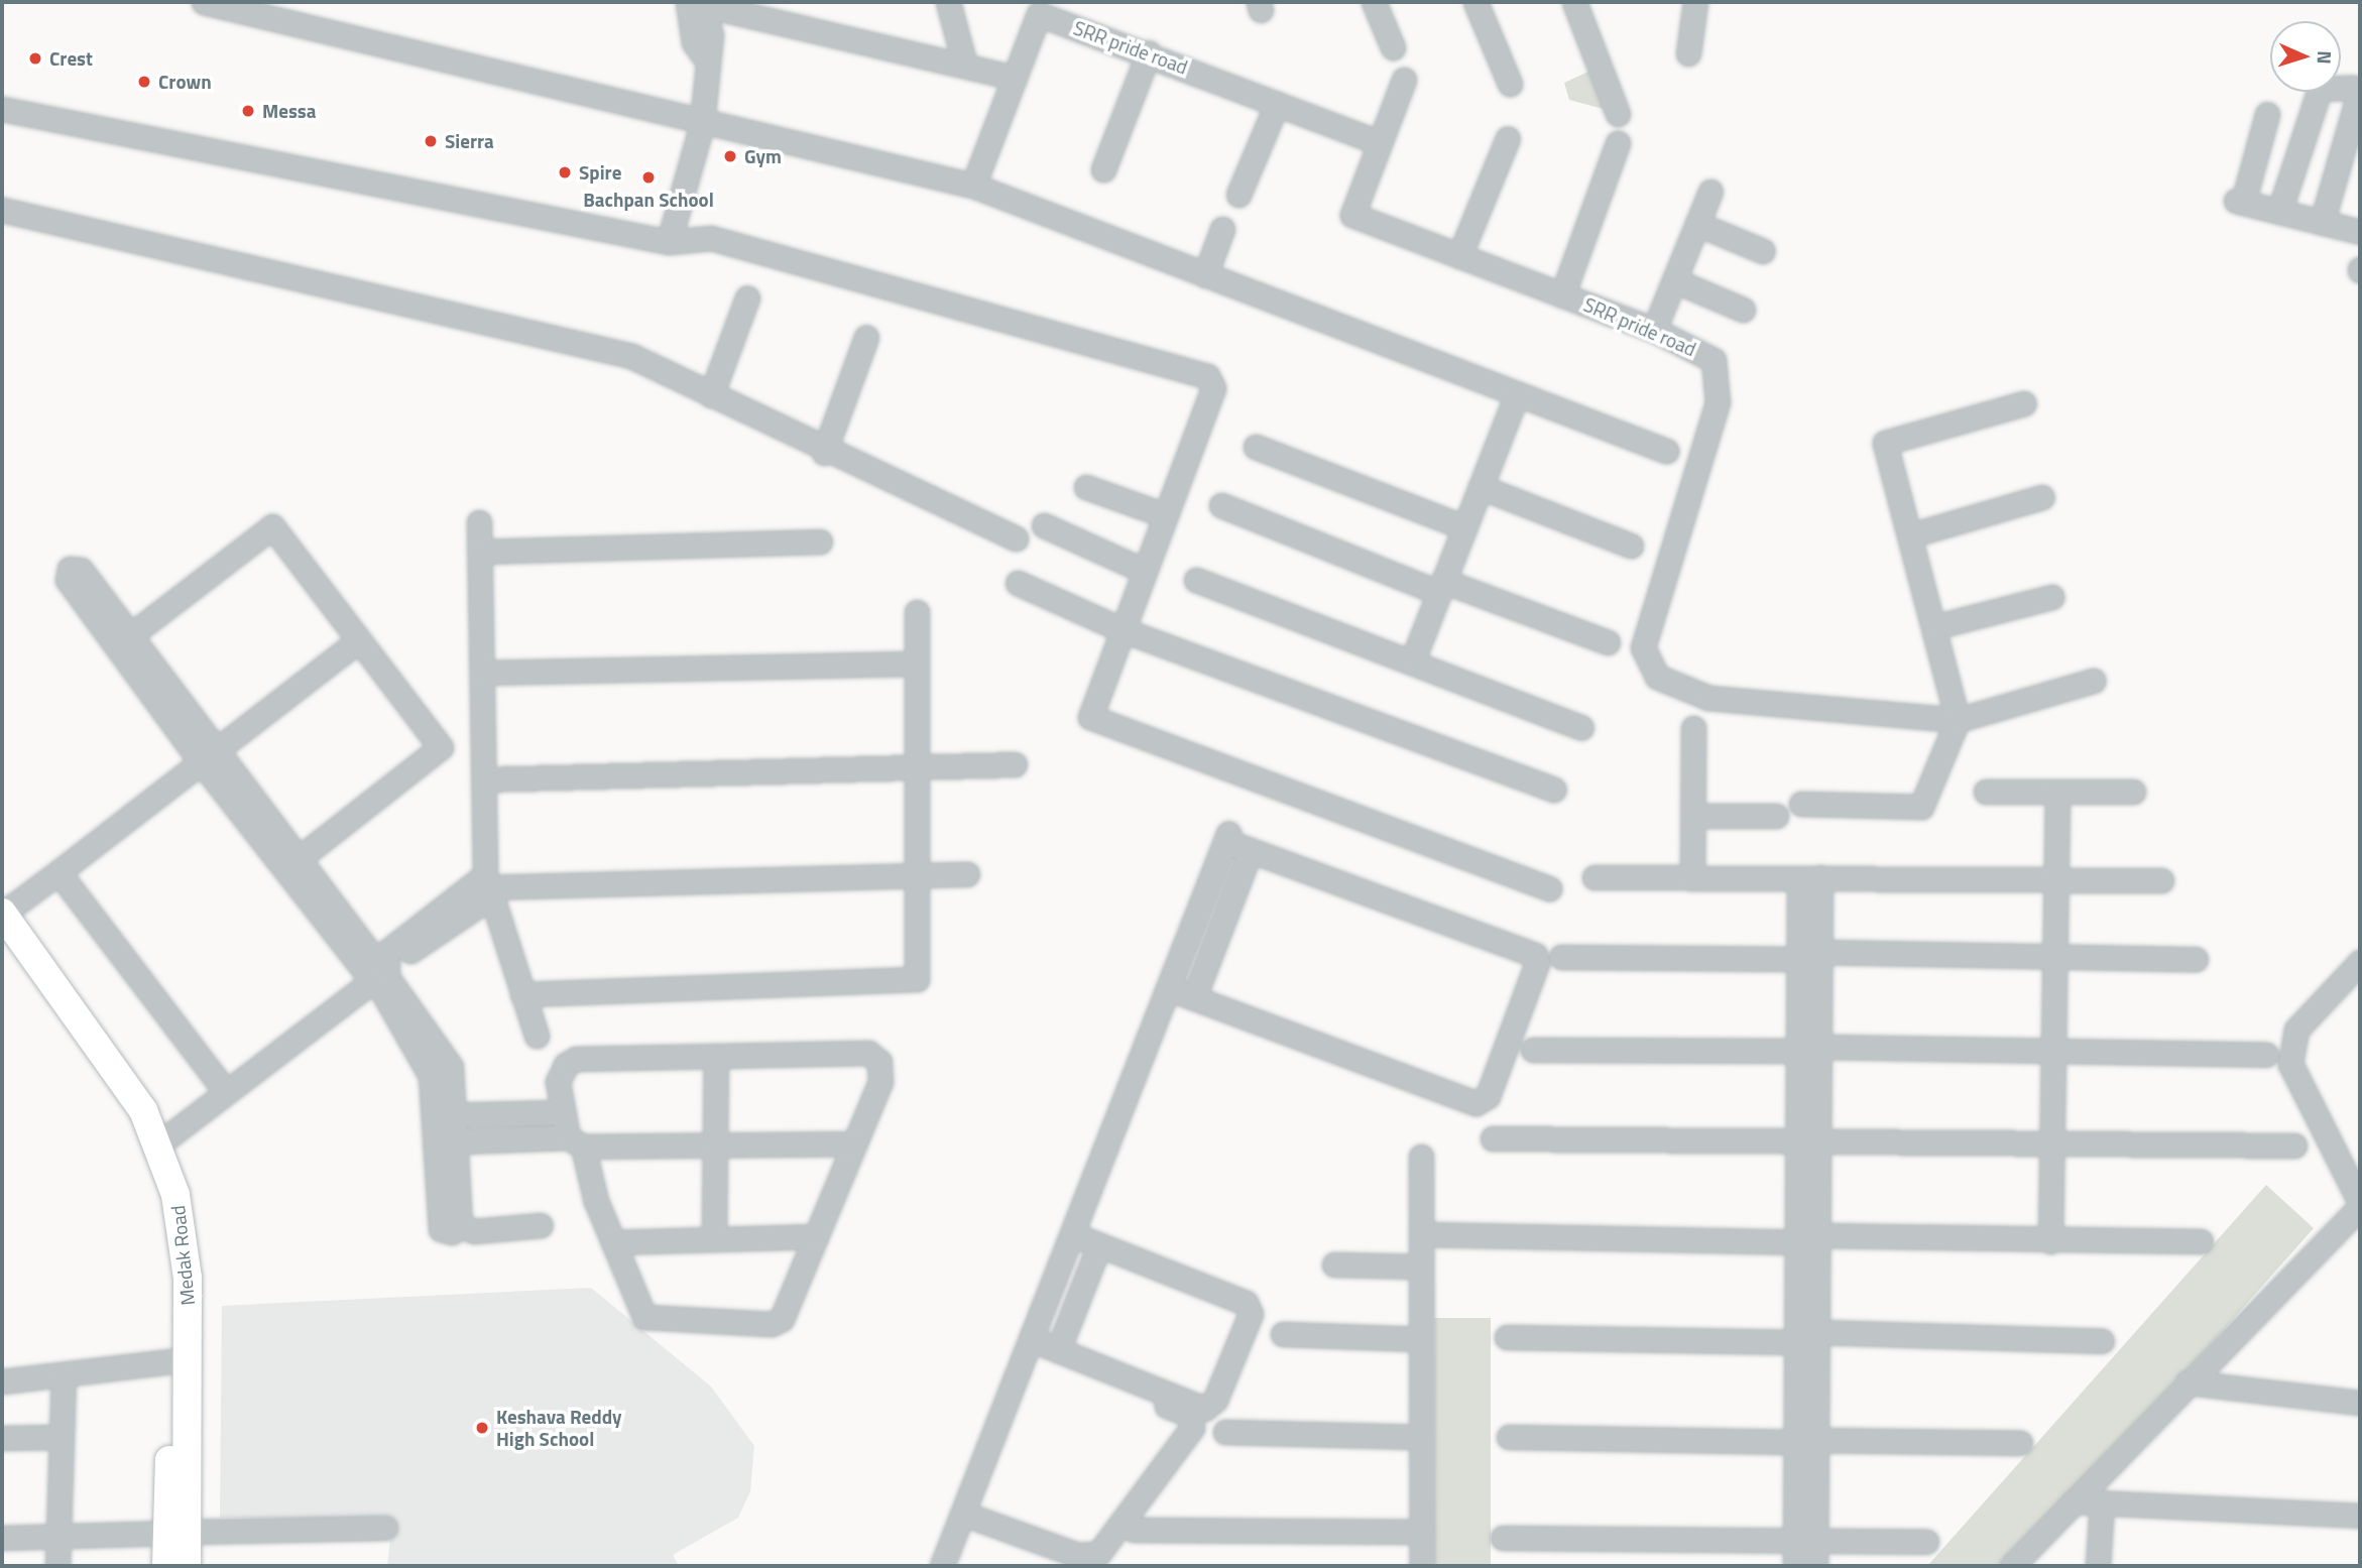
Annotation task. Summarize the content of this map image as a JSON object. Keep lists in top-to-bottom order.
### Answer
{
  "streets": {
    "main road": ["Medak Road"],
    "street": ["SRR pride road"]
  },
  "places": [
    "Crest",
    "Crown",
    "Messa",
    "Sierra",
    "Gym",
    "Spire",
    "Bachpan School",
    "Keshava Reddy High School"
  ],
  "north": "right"
}
